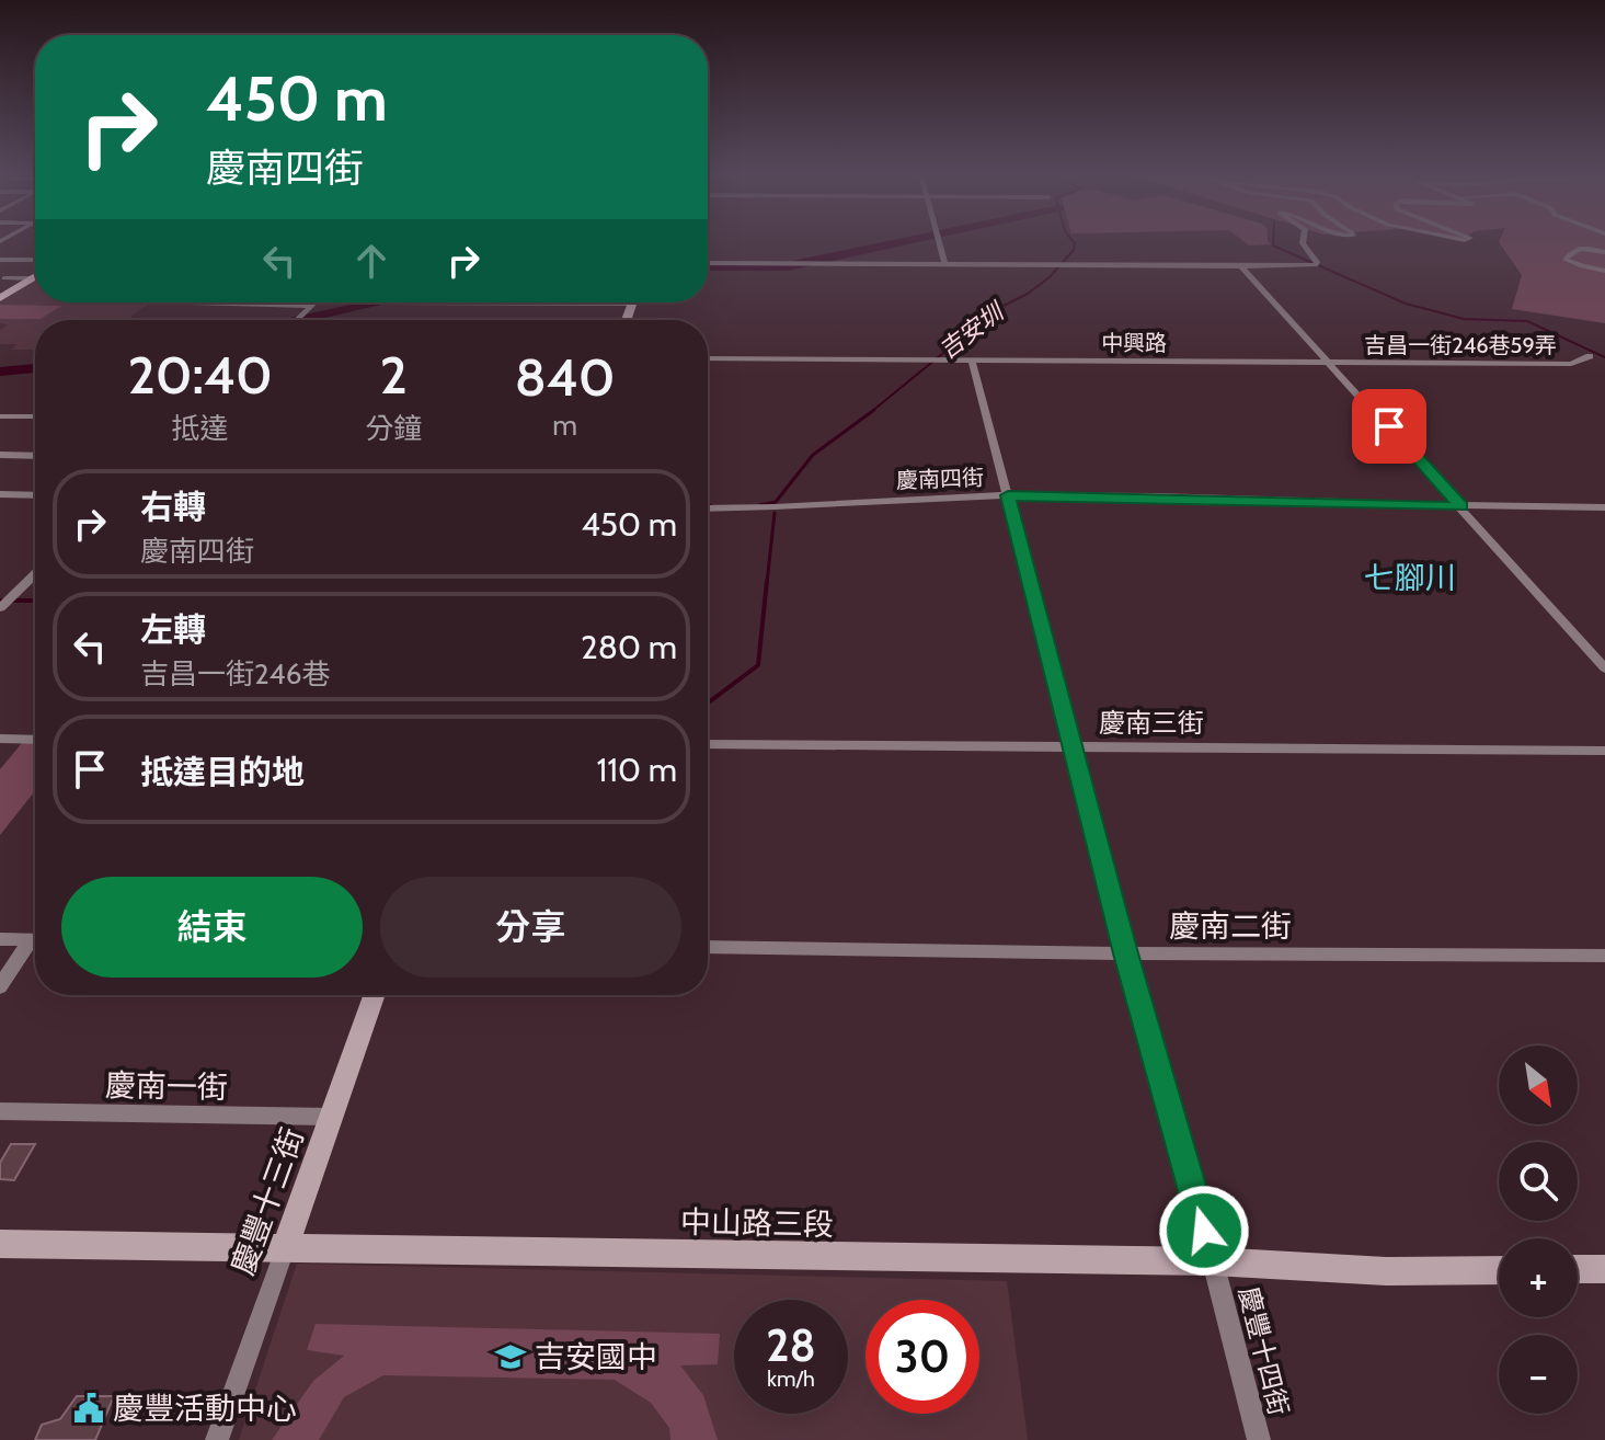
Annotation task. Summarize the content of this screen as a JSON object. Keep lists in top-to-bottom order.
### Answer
{
  "streets": {
    "street": [
      "中興路",
      "吉昌一街246巷59弄",
      "慶南四街",
      "慶南三街",
      "慶南二街",
      "慶南一街",
      "慶豐十三街",
      "中山路三段",
      "慶豐十四街"
    ]
  },
  "crossings": [
    ["中興路", "吉昌一街246巷59弄"],
    ["中興路", "慶豐十四街"],
    ["慶南四街", "慶豐十四街"],
    ["慶南三街", "慶豐十四街"],
    ["慶南二街", "慶豐十四街"],
    ["慶南一街", "慶豐十三街"],
    ["慶豐十三街", "中山路三段"],
    ["中山路三段", "慶豐十四街"]
  ],
  "districts": ["七腳川"],
  "water": ["吉安圳"],
  "places": {
    "school or university": ["吉安國中"],
    "public building": ["慶豐活動中心"]
  },
  "north": "bottom right",
  "page": {
    "turn": ["450 m", "慶南四街"],
    "eta": [
      "20:40",
      "抵達",
      "2",
      "分鐘",
      "840",
      "m"
    ],
    "list": [
      {
        "name": "右轉",
        "note": "慶南四街",
        "value": "450 m"
      },
      {
        "name": "左轉",
        "note": "吉昌一街246巷",
        "value": "280 m"
      },
      {
        "name": "抵達目的地",
        "value": "110 m"
      }
    ],
    "buttons": ["結束", "分享"],
    "map_buttons": ["+", "−"],
    "speed": "28 km/h",
    "limit": "30"
  }
}
